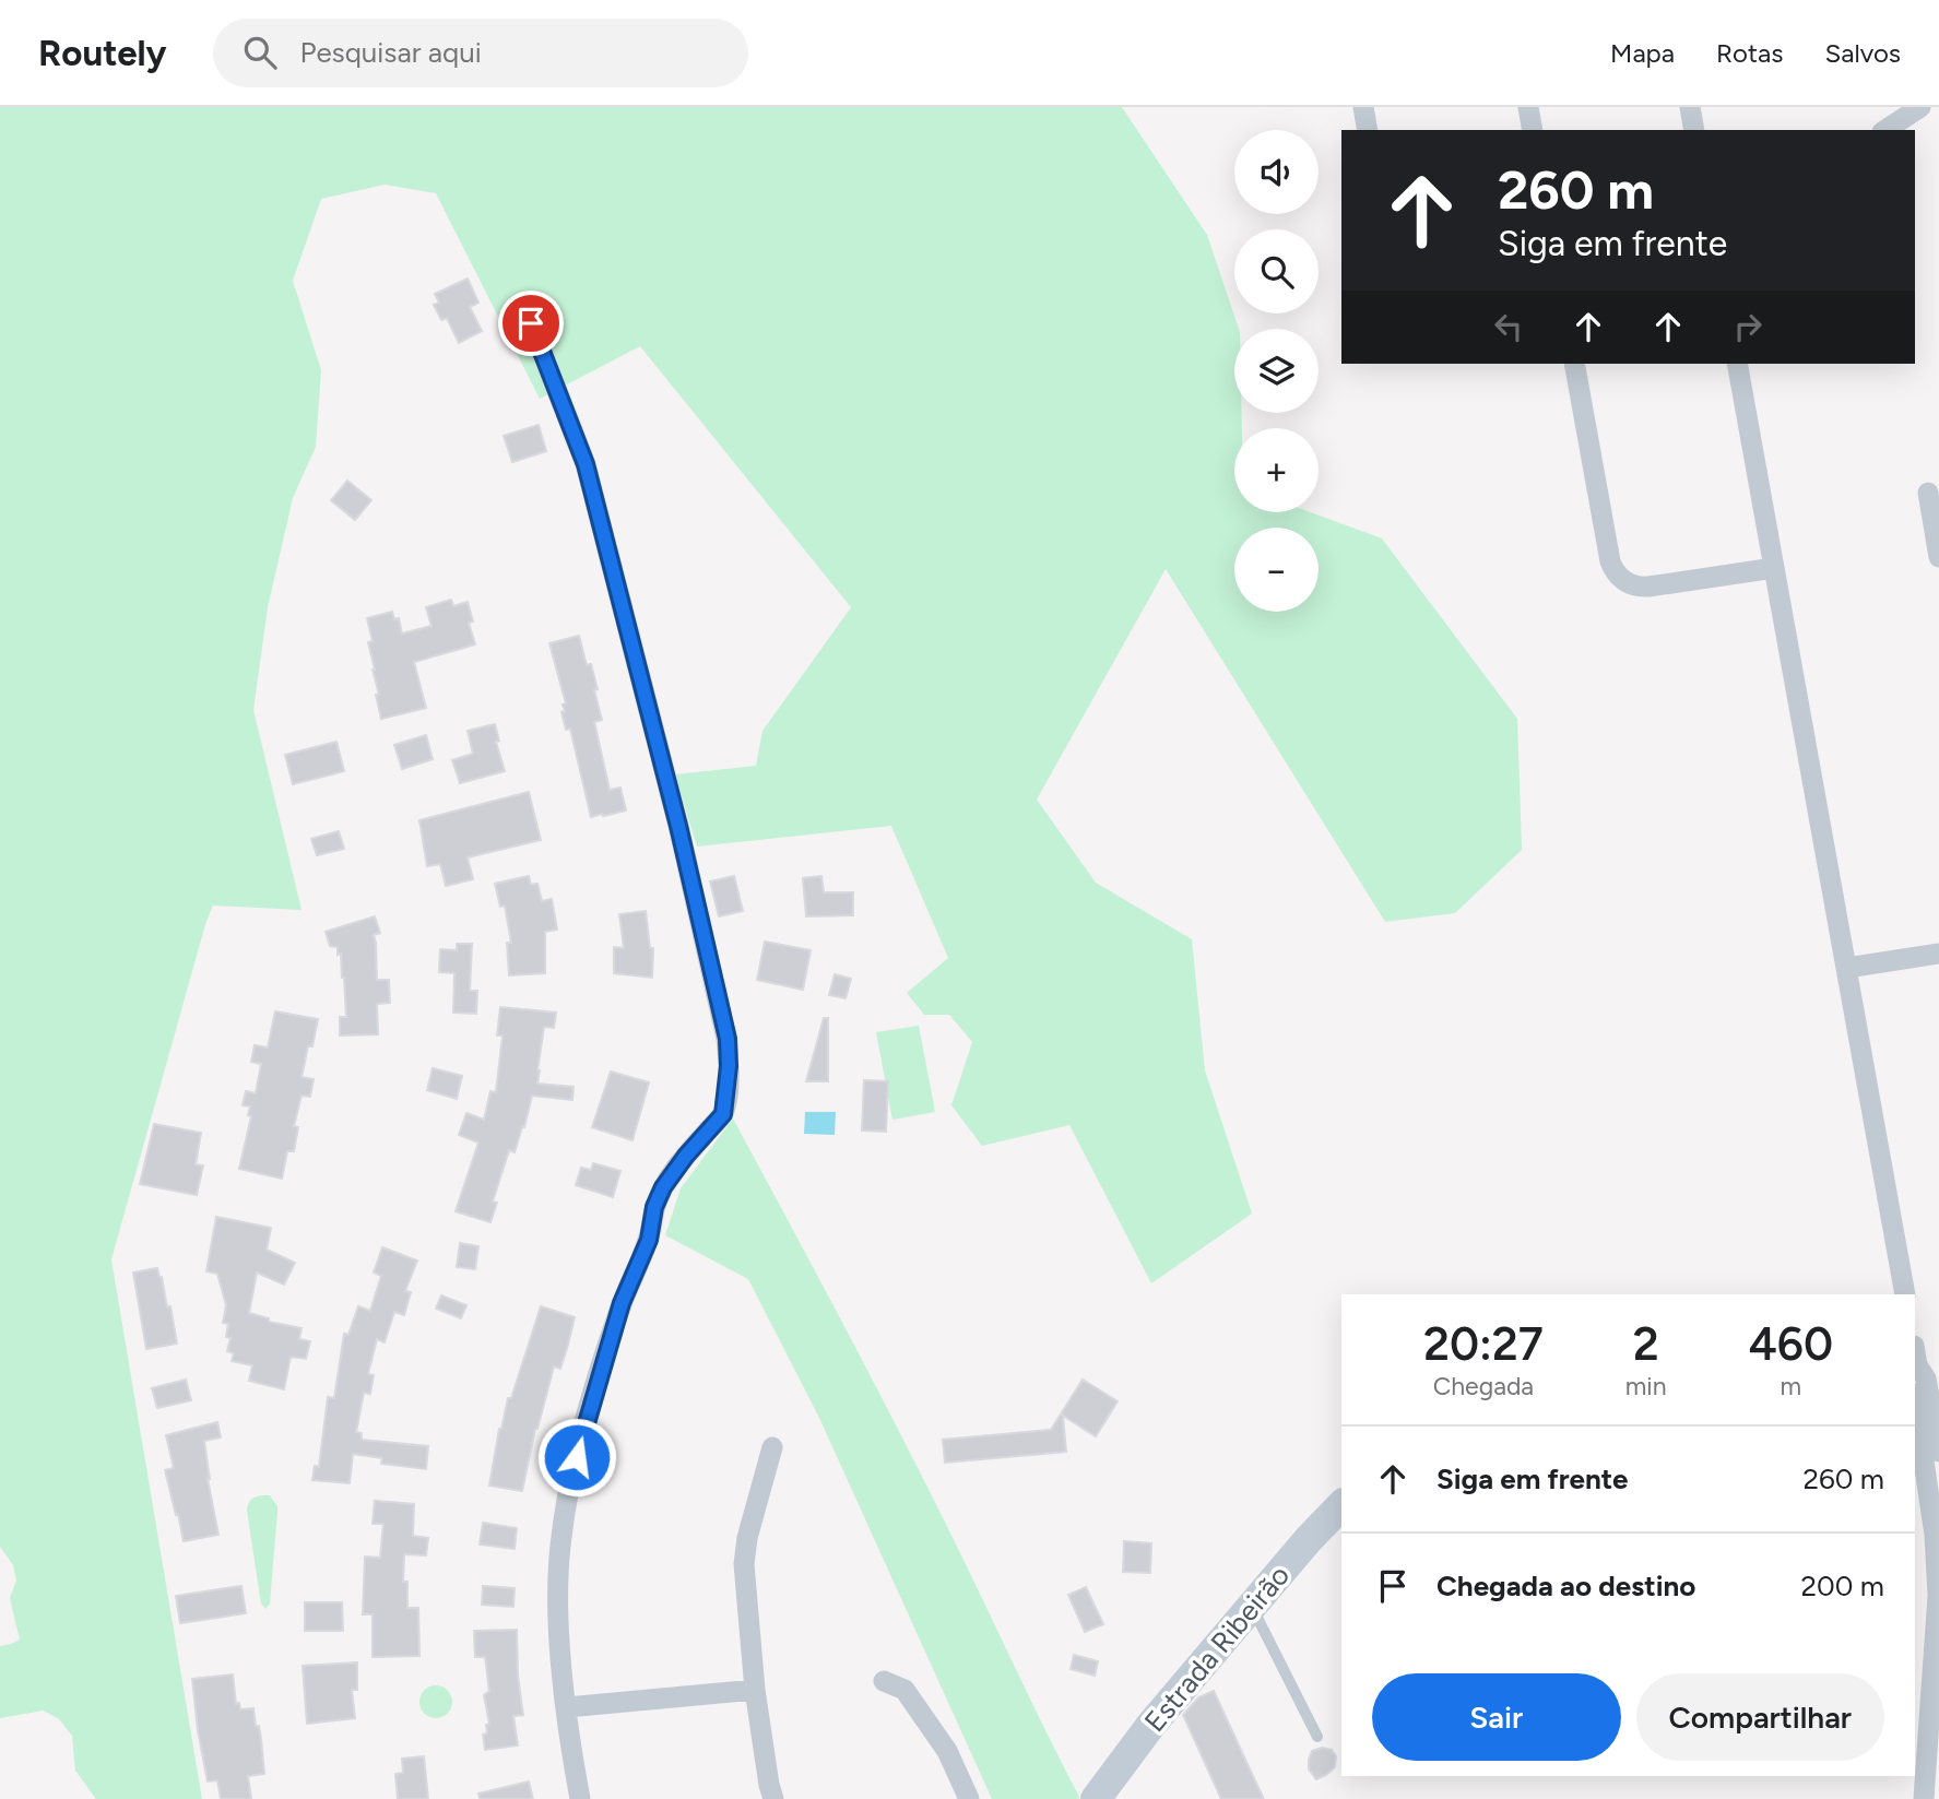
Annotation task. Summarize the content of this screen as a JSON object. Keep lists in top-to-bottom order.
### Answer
{
  "streets": {
    "street": ["Estrada Ribeirão"]
  },
  "page": {
    "header": "Routely",
    "search": "Pesquisar aqui",
    "nav": ["Mapa", "Rotas", "Salvos"],
    "map_buttons": ["+", "−"],
    "turn": ["260 m", "Siga em frente"],
    "eta": [
      "20:27",
      "Chegada",
      "2",
      "min",
      "460",
      "m"
    ],
    "list": [
      {
        "name": "Siga em frente",
        "value": "260 m"
      },
      {
        "name": "Chegada ao destino",
        "value": "200 m"
      }
    ],
    "buttons": ["Sair", "Compartilhar"]
  }
}
